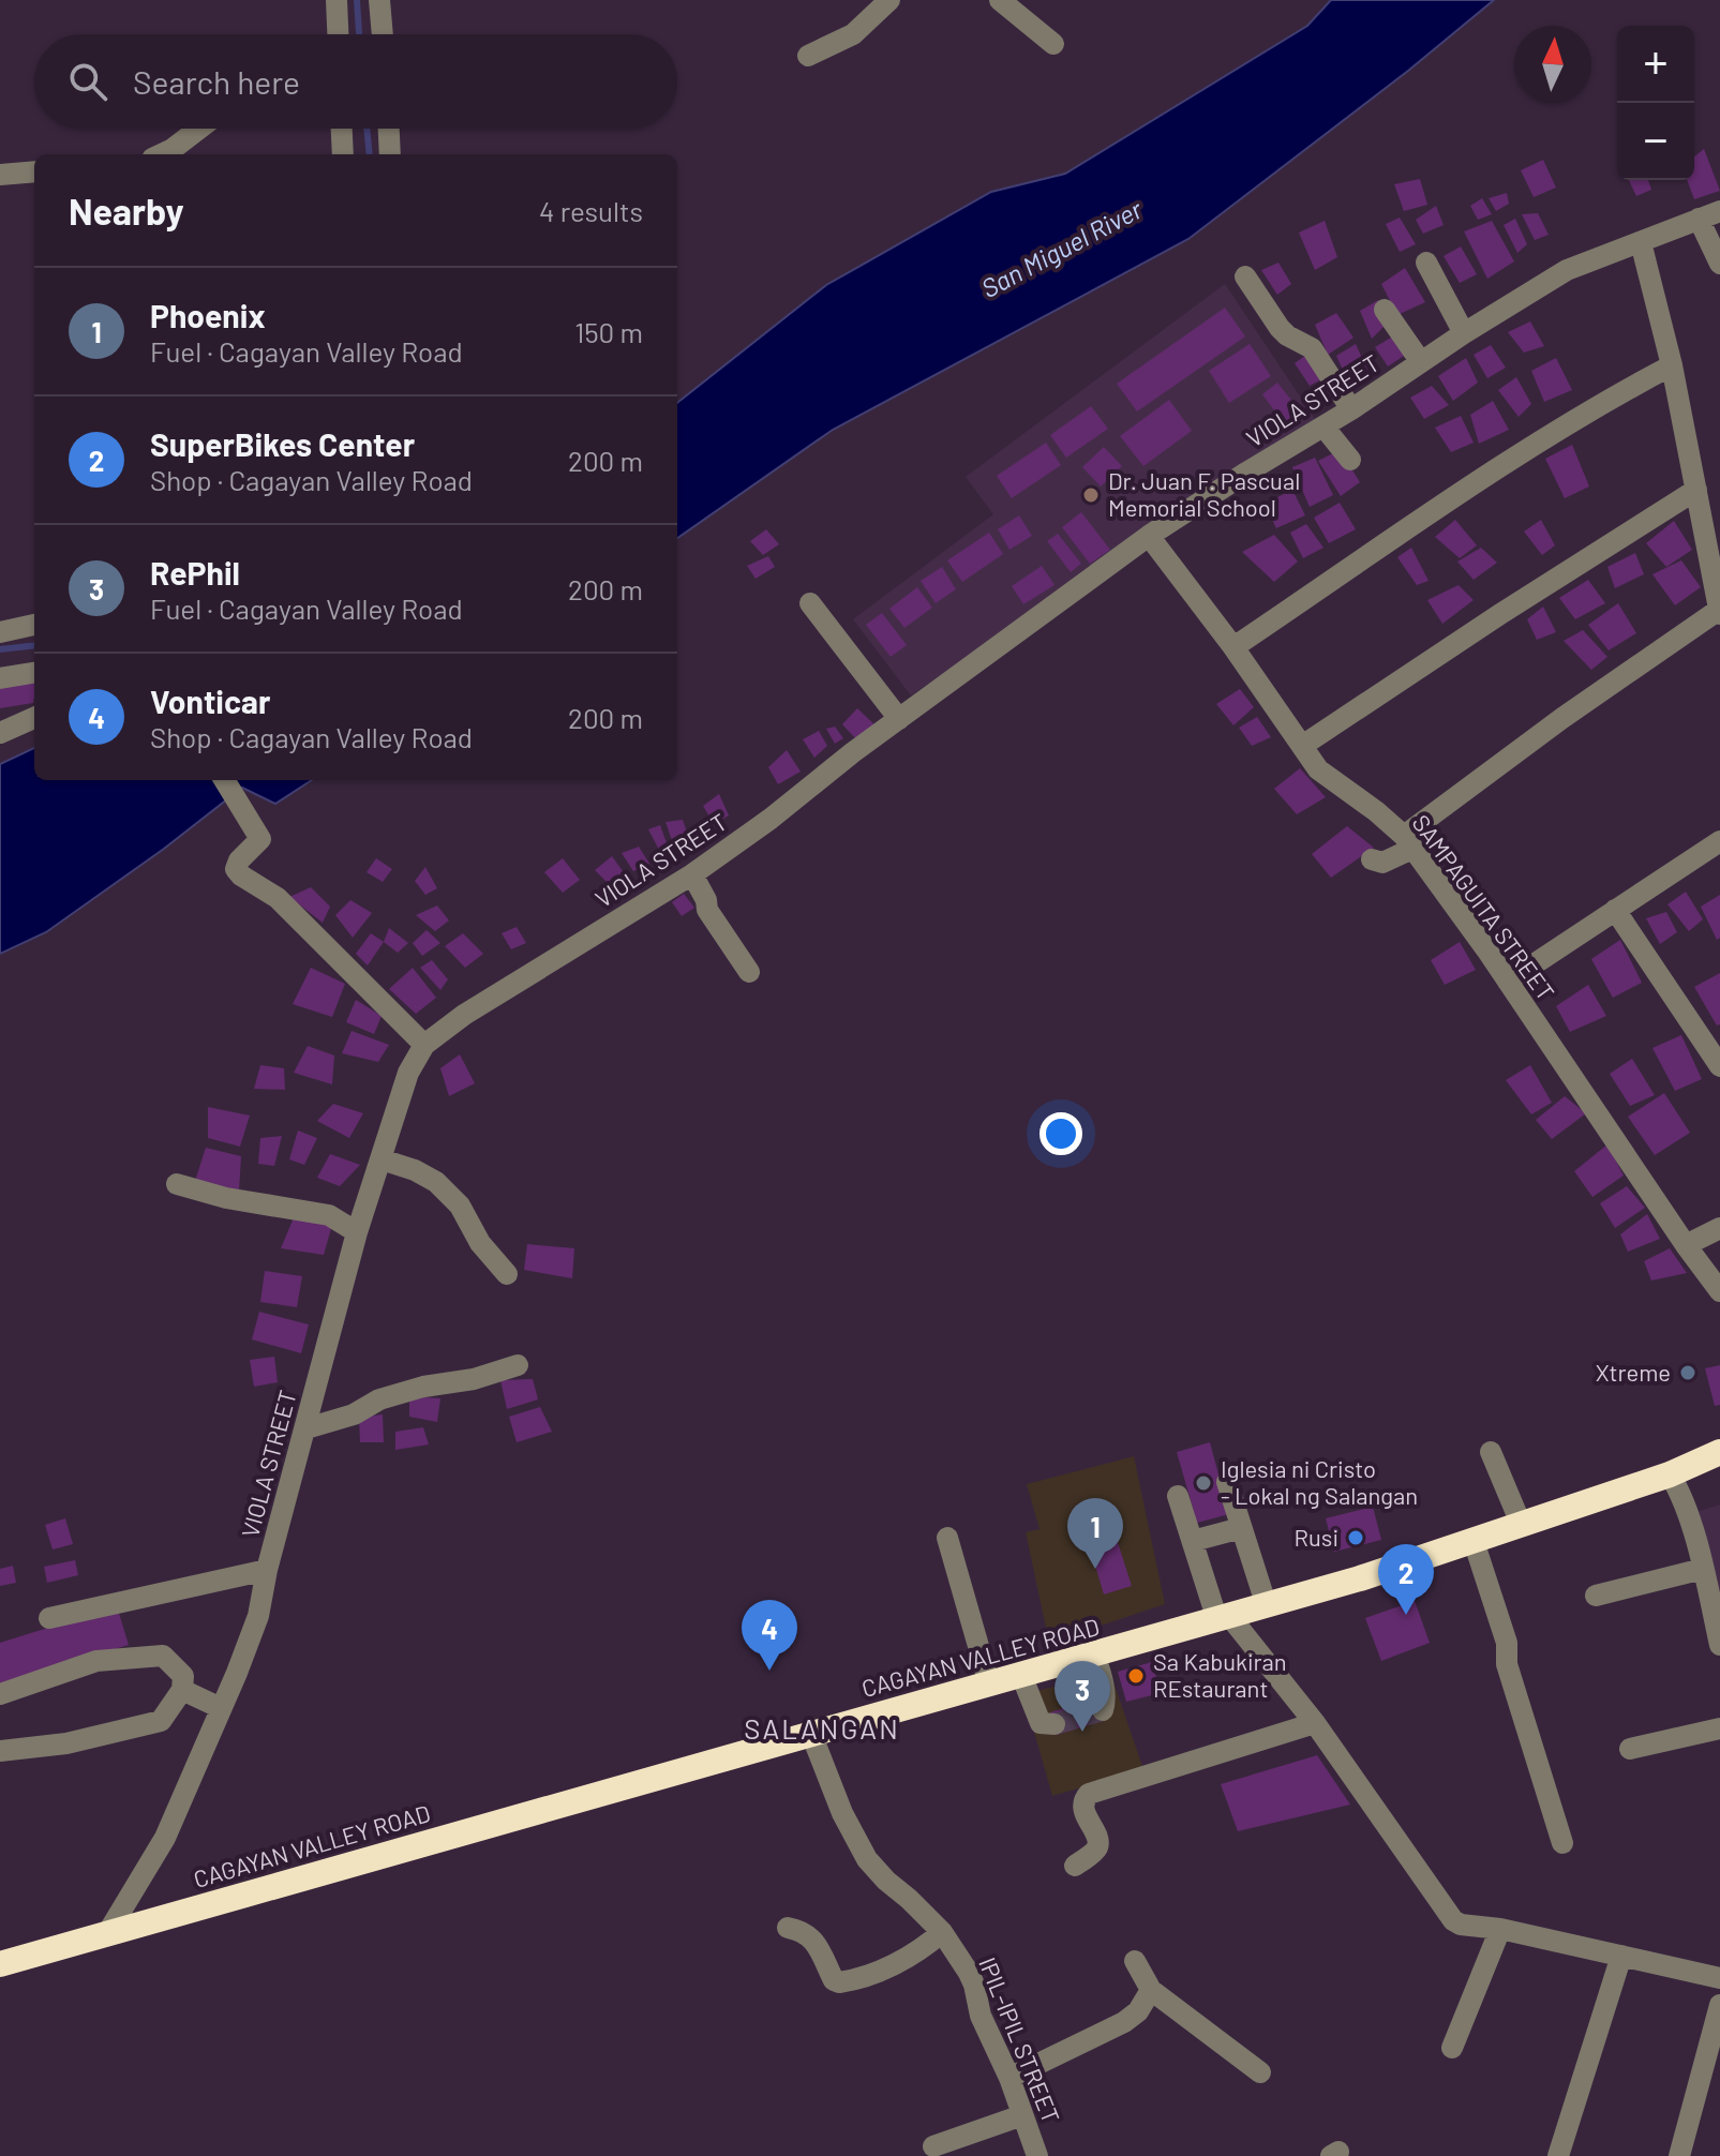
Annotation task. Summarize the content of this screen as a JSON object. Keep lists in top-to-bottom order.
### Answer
{
  "streets": {
    "highway": ["CAGAYAN VALLEY ROAD"],
    "street": ["VIOLA STREET", "SAMPAGUITA STREET", "IPIL-IPIL STREET"]
  },
  "crossings": [
    ["VIOLA STREET", "SAMPAGUITA STREET"],
    ["VIOLA STREET", "CAGAYAN VALLEY ROAD"],
    ["CAGAYAN VALLEY ROAD", "IPIL-IPIL STREET"]
  ],
  "districts": ["SALANGAN"],
  "water": ["San Miguel River"],
  "places": [
    "Dr. Juan F. Pascual Memorial School",
    "Xtreme",
    "Iglesia ni Cristo - Lokal ng Salangan",
    "Rusi",
    "Sa Kabukiran REstaurant"
  ],
  "north": "top",
  "page": {
    "map_buttons": ["+", "−"],
    "search": "Search here",
    "heading": ["Nearby", "4 results"],
    "list": [
      {
        "mark": "1",
        "name": "Phoenix",
        "note": "Fuel · Cagayan Valley Road",
        "value": "150 m"
      },
      {
        "mark": "2",
        "name": "SuperBikes Center",
        "note": "Shop · Cagayan Valley Road",
        "value": "200 m"
      },
      {
        "mark": "3",
        "name": "RePhil",
        "note": "Fuel · Cagayan Valley Road",
        "value": "200 m"
      },
      {
        "mark": "4",
        "name": "Vonticar",
        "note": "Shop · Cagayan Valley Road",
        "value": "200 m"
      }
    ],
    "pins": [
      "1",
      "2",
      "4",
      "3"
    ]
  }
}
